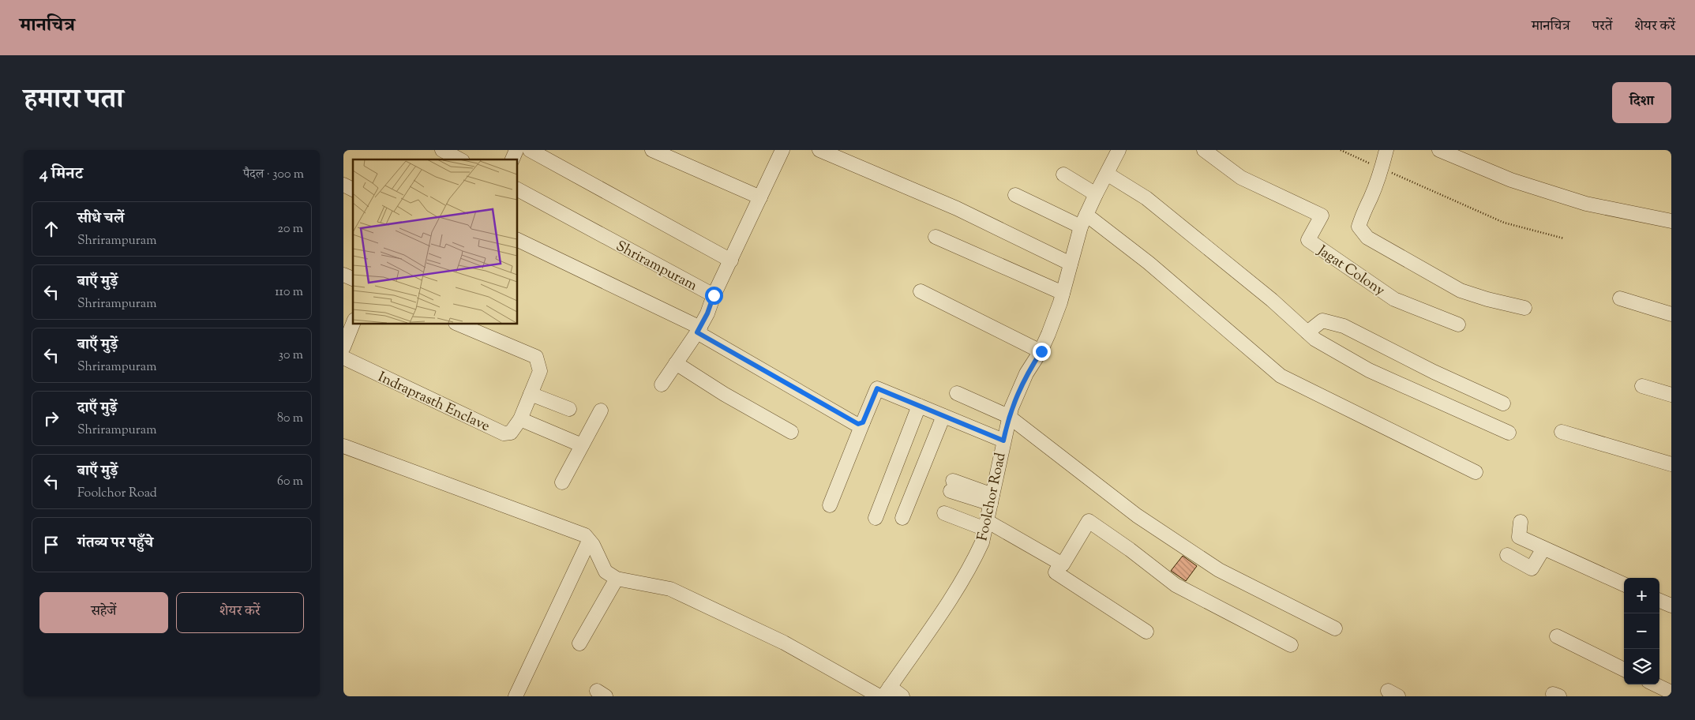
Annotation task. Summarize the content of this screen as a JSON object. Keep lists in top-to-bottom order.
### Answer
{
  "streets": {
    "street": [
      "Shrirampuram",
      "Jagat Colony",
      "Indraprasth Enclave",
      "Foolchor Road"
    ]
  },
  "page": {
    "header": "मानचित्र",
    "nav": ["मानचित्र", "परतें", "शेयर करें"],
    "title": "हमारा पता",
    "buttons": [
      "दिशा",
      ["सहेजें", "शेयर करें"]
    ],
    "heading": ["4 मिनट", "पैदल · 300 m"],
    "list": [
      ["सीधे चलें", "Shrirampuram", "20 m"],
      ["बाएँ मुड़ें", "Shrirampuram", "110 m"],
      ["बाएँ मुड़ें", "Shrirampuram", "30 m"],
      ["दाएँ मुड़ें", "Shrirampuram", "80 m"],
      ["बाएँ मुड़ें", "Foolchor Road", "60 m"],
      "गंतव्य पर पहुँचे"
    ],
    "map_buttons": ["+", "−"]
  }
}
